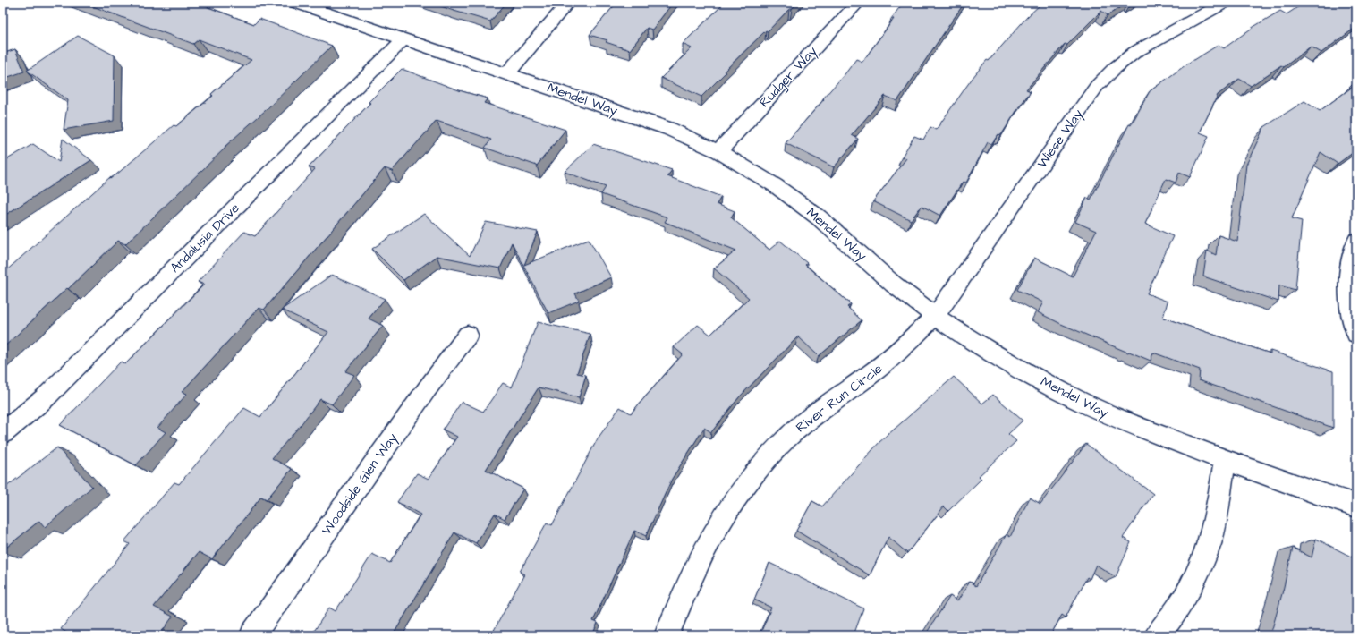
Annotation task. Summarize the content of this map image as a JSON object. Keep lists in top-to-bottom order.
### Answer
{
  "streets": {
    "street": [
      "Rudger Way",
      "Mendel Way",
      "Wiese Way",
      "Andalusia Drive",
      "River Run Circle",
      "Woodside Glen Way"
    ]
  },
  "crossings": [
    ["Rudger Way", "Mendel Way"],
    ["Mendel Way", "Wiese Way"],
    ["Mendel Way", "Andalusia Drive"],
    ["Mendel Way", "River Run Circle"],
    ["Wiese Way", "River Run Circle"]
  ]
}
